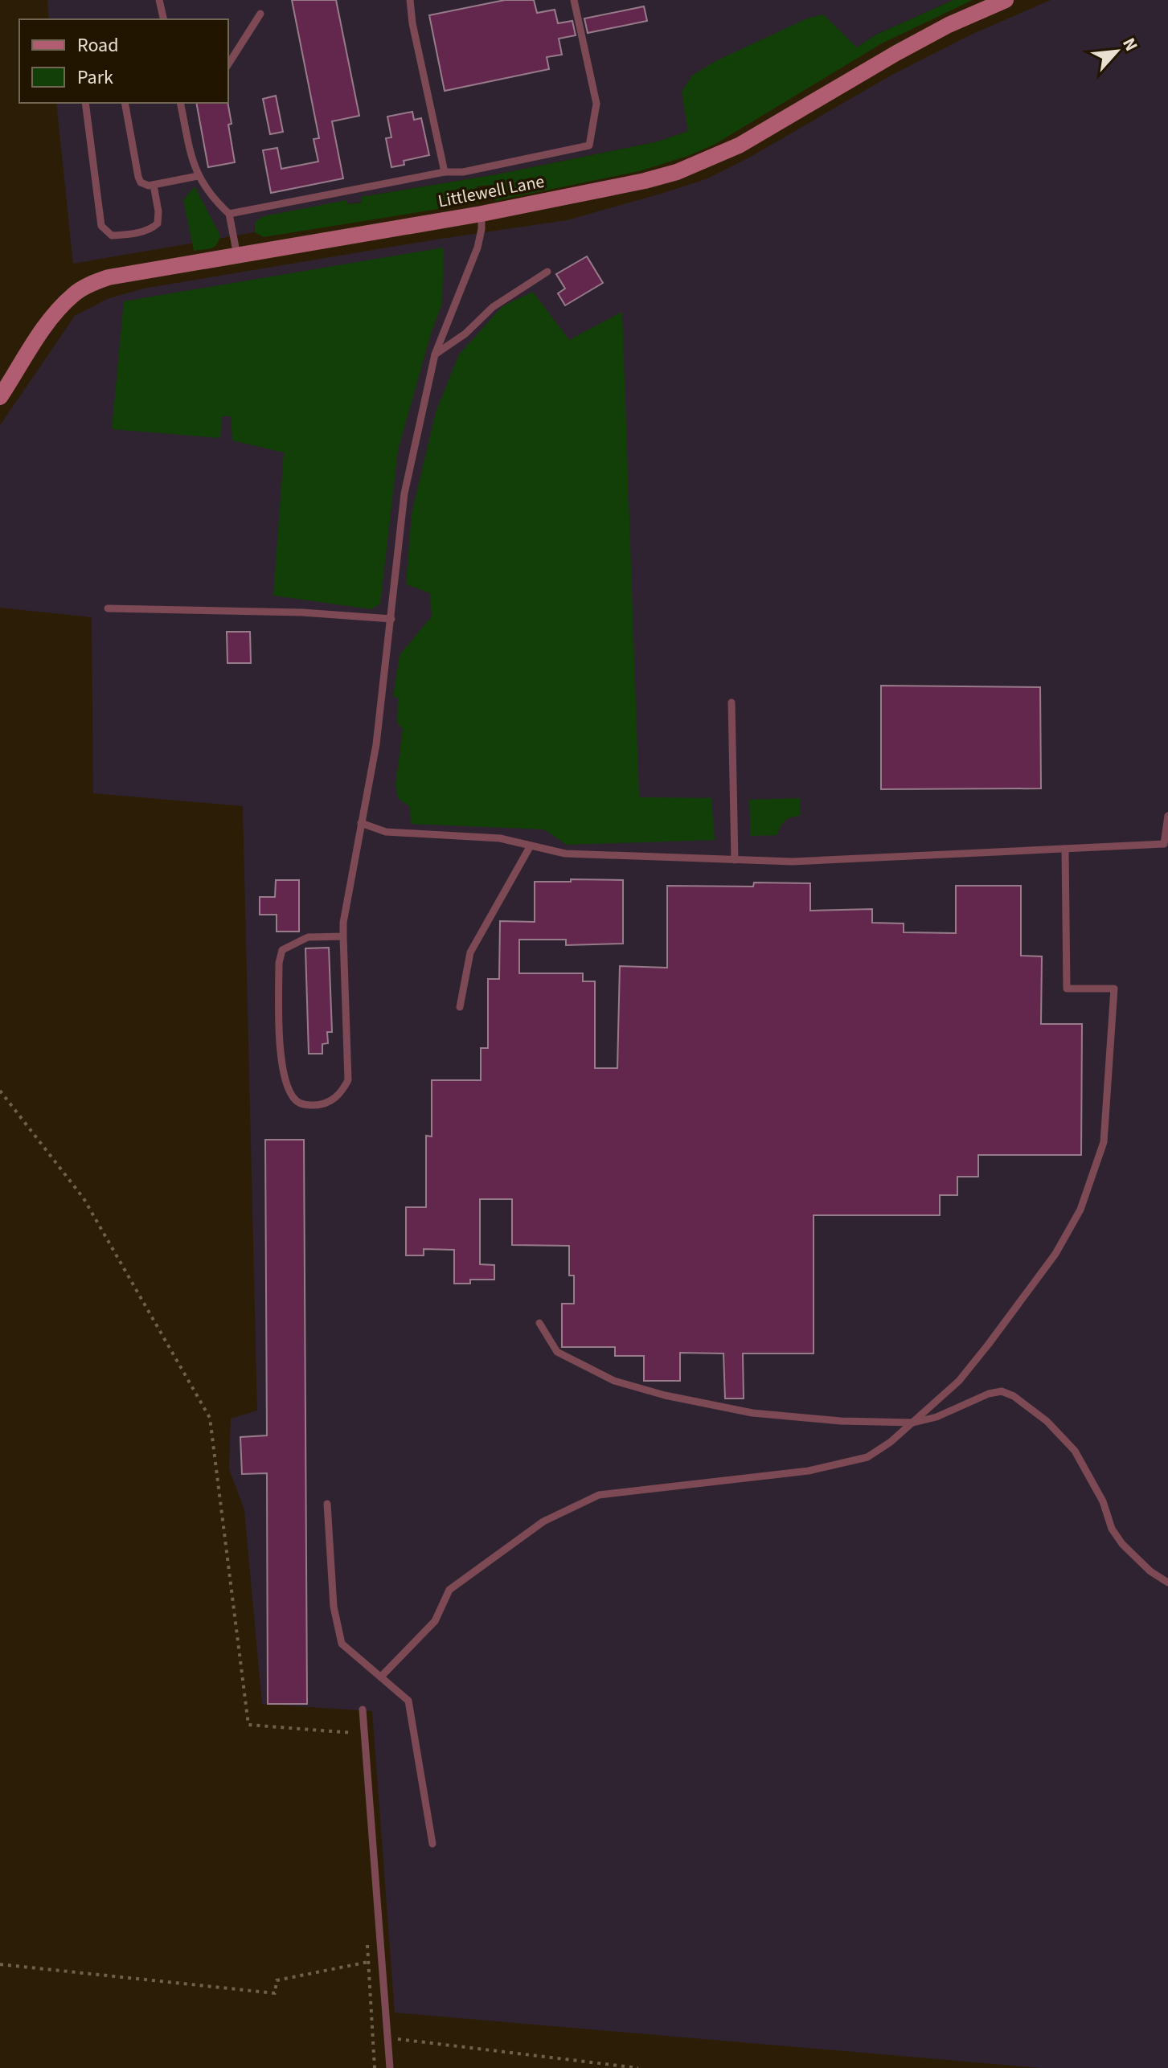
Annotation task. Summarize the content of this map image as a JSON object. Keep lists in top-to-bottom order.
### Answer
{
  "streets": {
    "street": ["Littlewell Lane"]
  },
  "legend": ["Road", "Park"],
  "north": "top right"
}
